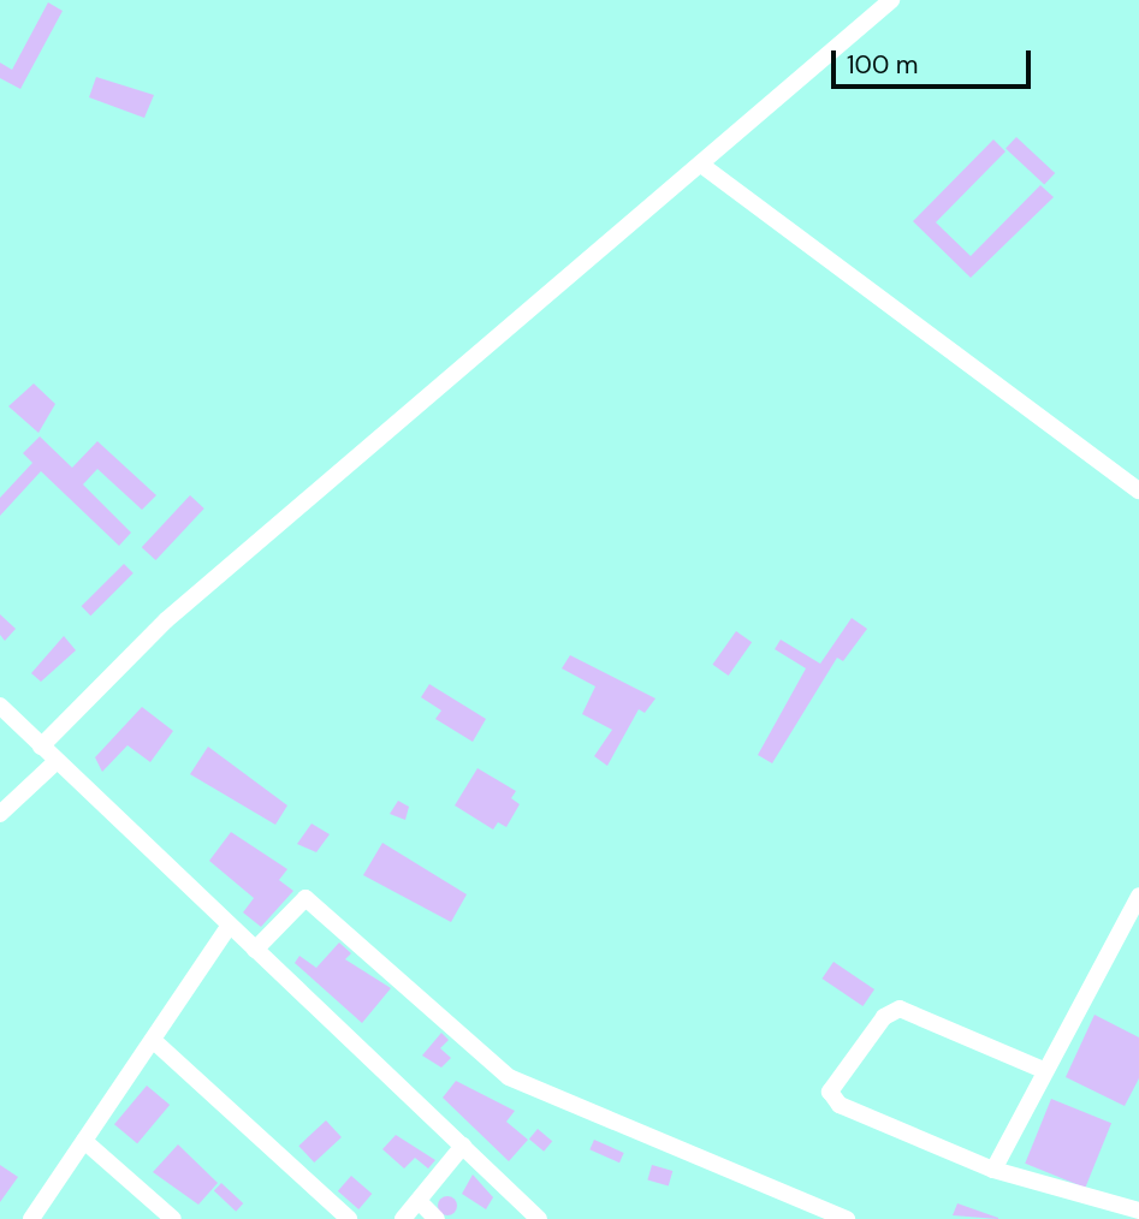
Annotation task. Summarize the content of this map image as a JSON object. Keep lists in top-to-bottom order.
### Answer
{
  "scale_bar": "100 m"
}
